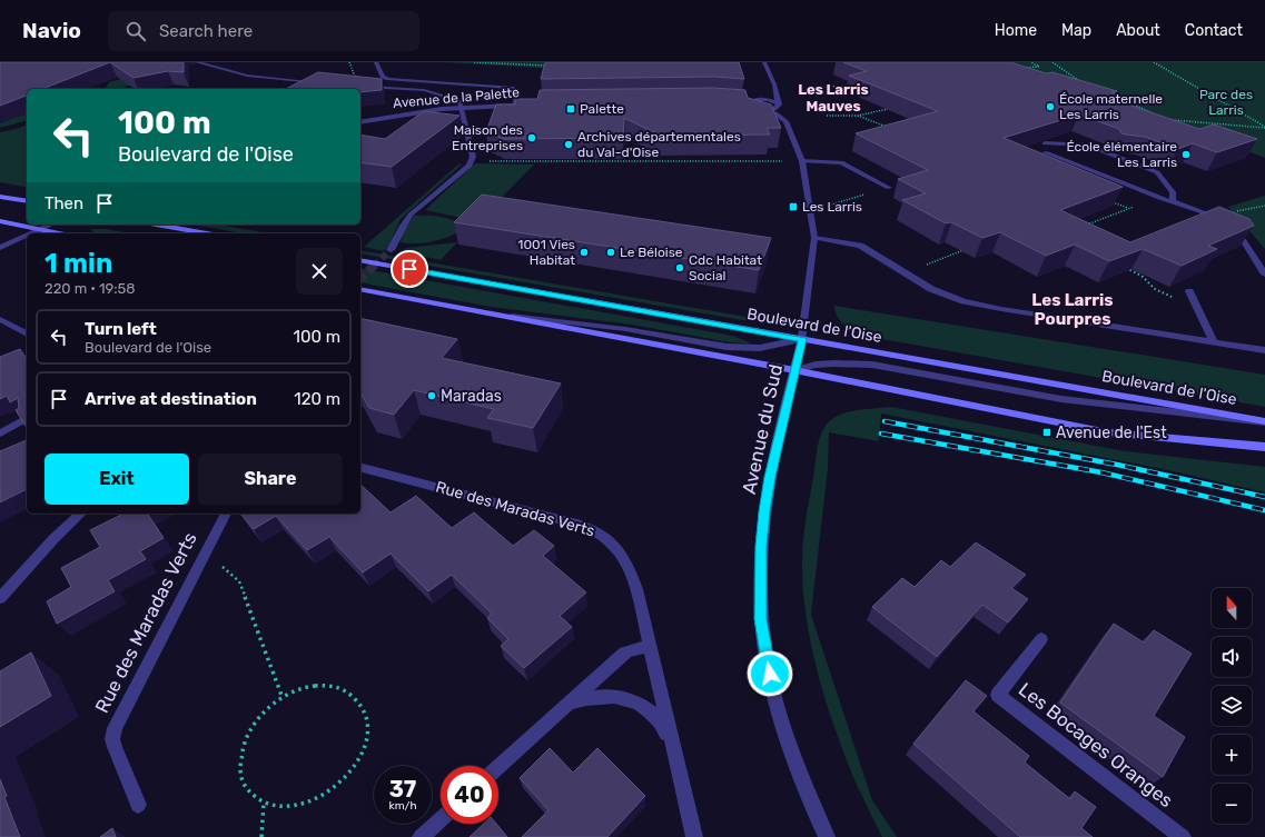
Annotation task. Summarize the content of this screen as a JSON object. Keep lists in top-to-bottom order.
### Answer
{
  "streets": {
    "main road": ["Boulevard de l'Oise"],
    "street": [
      "Avenue de la Palette",
      "Avenue du Sud",
      "Rue des Maradas Verts",
      "Les Bocages Oranges"
    ]
  },
  "crossings": [
    ["Boulevard de l'Oise", "Avenue du Sud"]
  ],
  "districts": ["Les Larris Mauves", "Les Larris Pourpres"],
  "parks": ["Parc des Larris"],
  "places": {
    "other": [
      "École maternelle Les Larris",
      "Maison des Entreprises",
      "Archives départementales du Val-d'Oise",
      "École élémentaire Les Larris",
      "1001 Vies Habitat",
      "Le Béloise",
      "Cdc Habitat Social",
      "Maradas"
    ],
    "transit": ["Palette", "Les Larris", "Avenue de l'Est"]
  },
  "north": "top",
  "page": {
    "header": "Navio",
    "search": "Search here",
    "nav": [
      "Home",
      "Map",
      "About",
      "Contact"
    ],
    "turn": ["100 m", "Boulevard de l'Oise"],
    "then": "Then",
    "heading": ["1 min", "220 m · 19:58"],
    "list": [
      {
        "name": "Turn left",
        "note": "Boulevard de l'Oise",
        "value": "100 m"
      },
      {
        "name": "Arrive at destination",
        "value": "120 m"
      }
    ],
    "buttons": ["Exit", "Share"],
    "map_buttons": ["+", "−"],
    "speed": "37 km/h",
    "limit": "40"
  }
}
